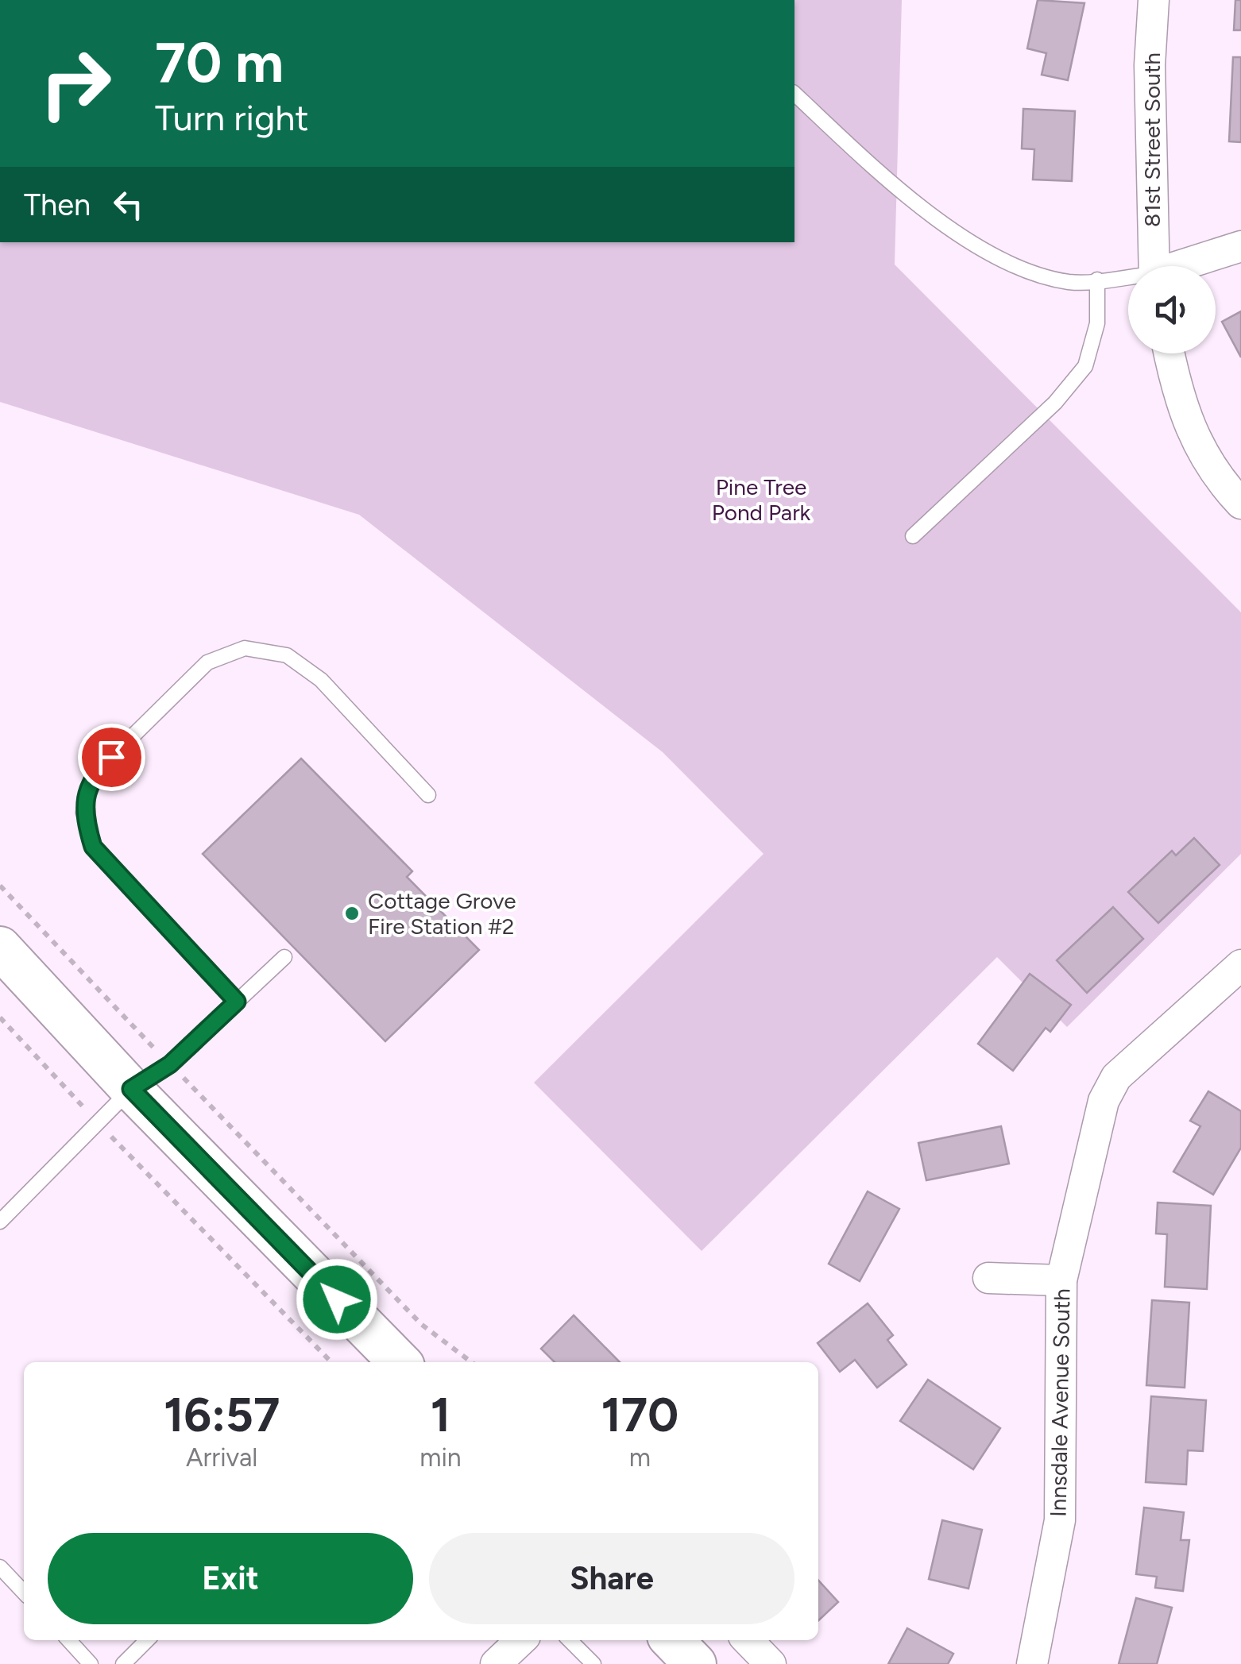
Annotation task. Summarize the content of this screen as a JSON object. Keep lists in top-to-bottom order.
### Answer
{
  "streets": {
    "street": ["81st Street South", "Innsdale Avenue South"]
  },
  "parks": ["Pine Tree Pond Park"],
  "places": ["Cottage Grove Fire Station #2"],
  "page": {
    "turn": ["70 m", "Turn right"],
    "then": "Then",
    "eta": [
      "16:57",
      "Arrival",
      "1",
      "min",
      "170",
      "m"
    ],
    "buttons": ["Exit", "Share"]
  }
}
